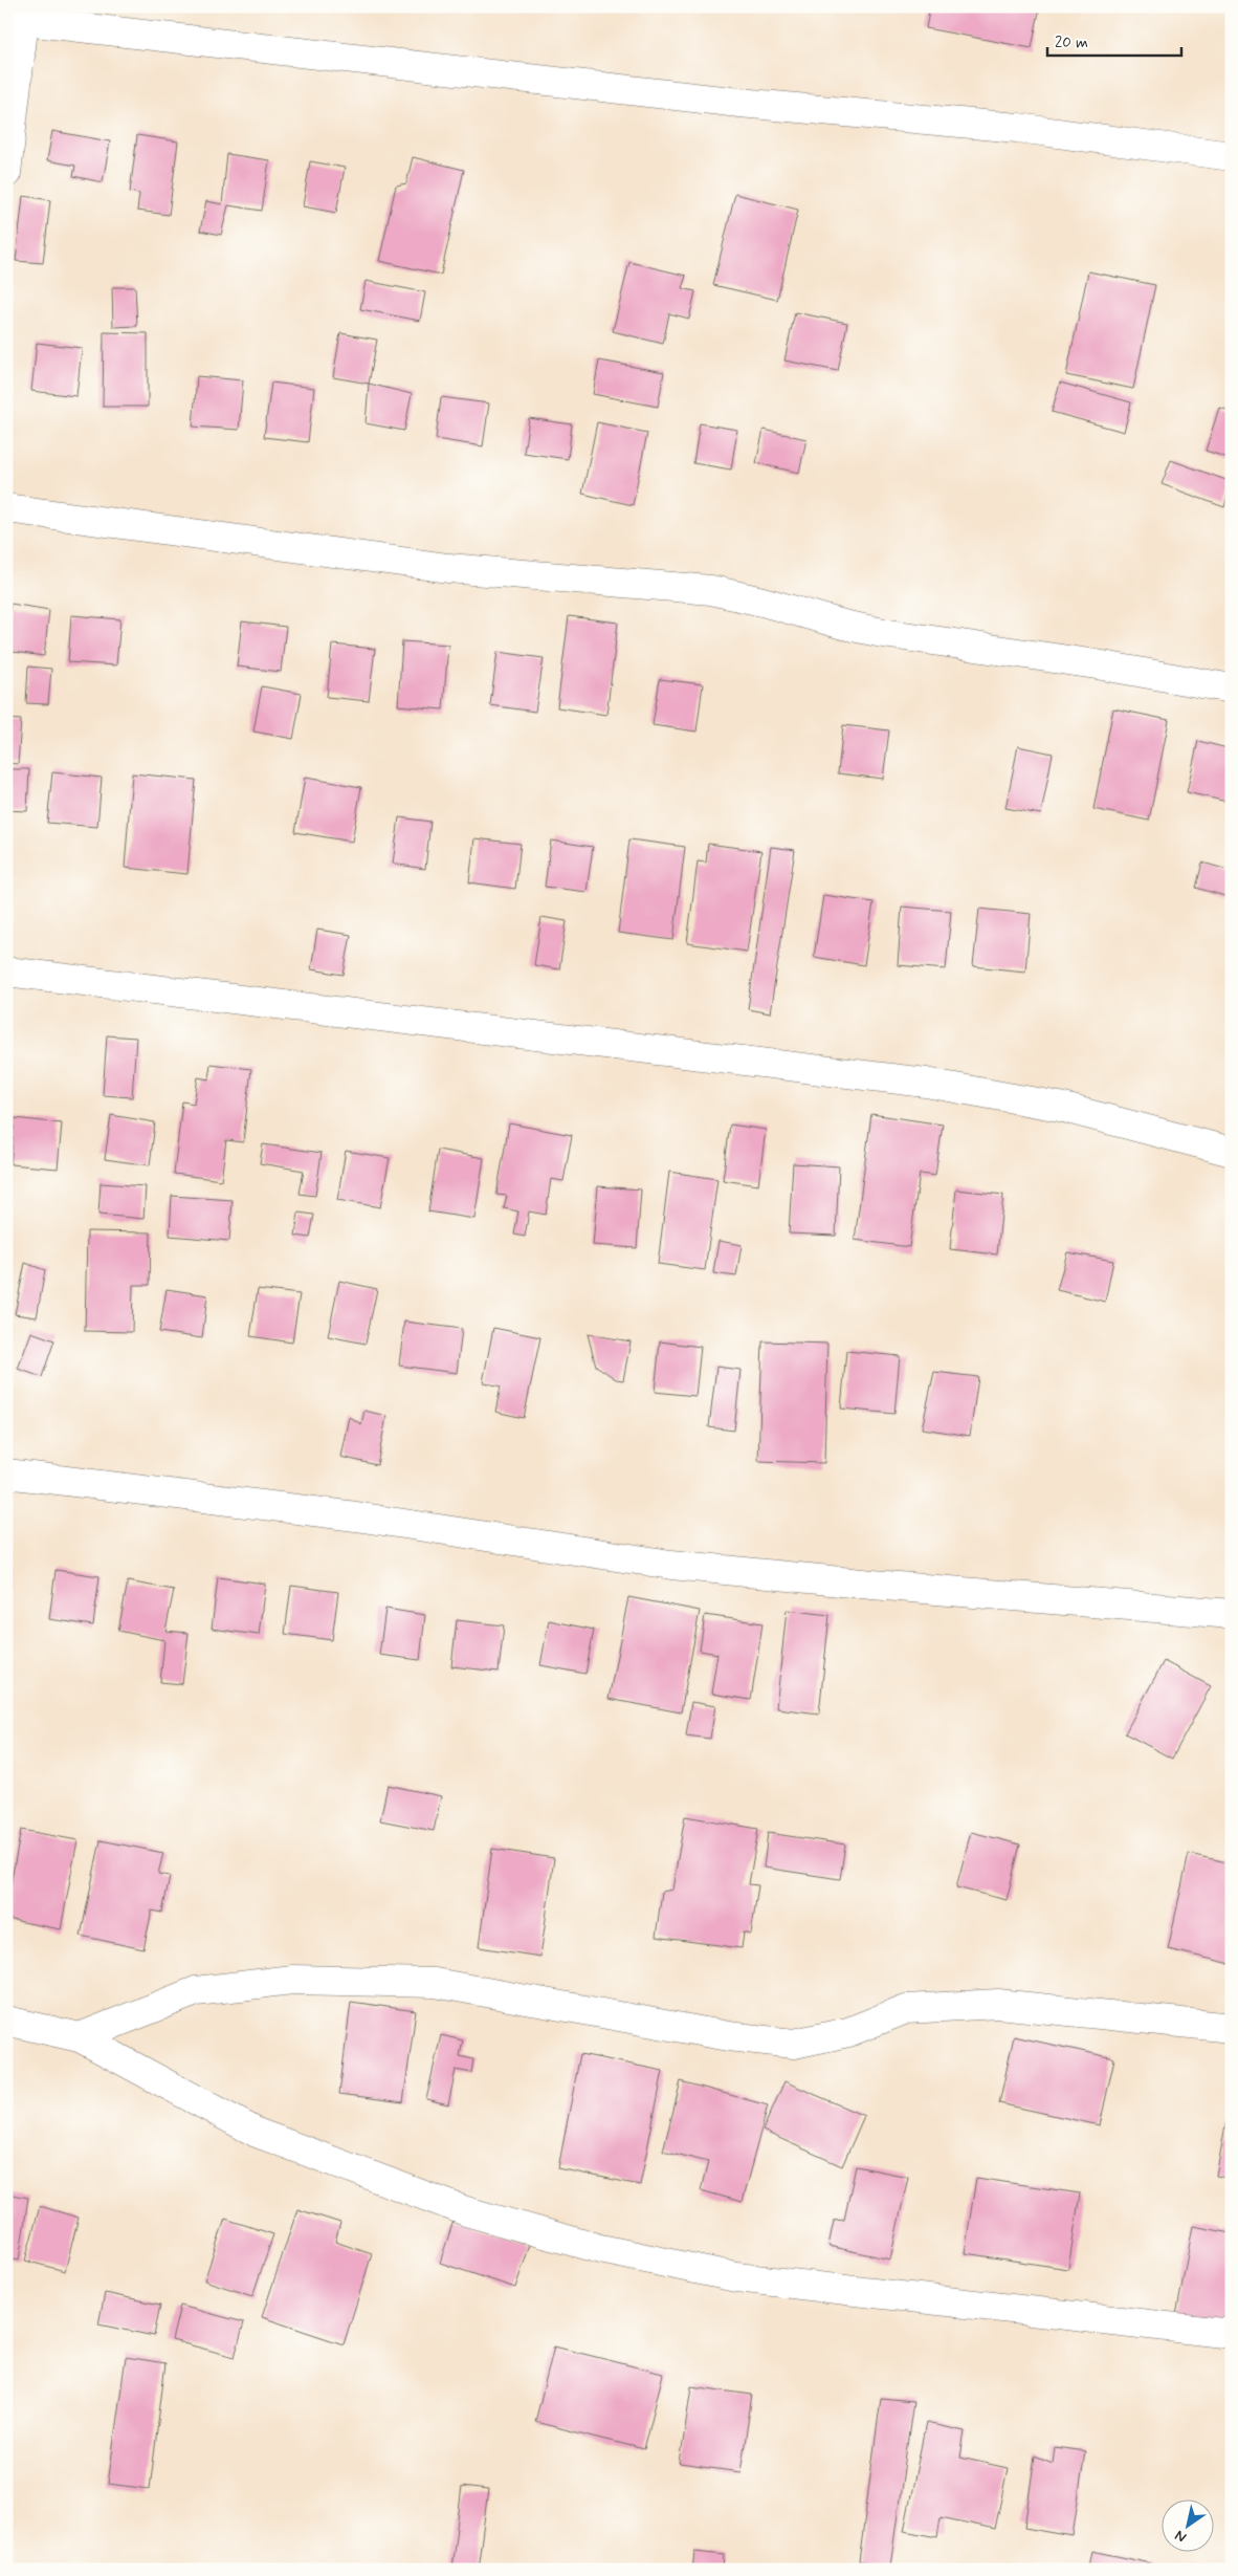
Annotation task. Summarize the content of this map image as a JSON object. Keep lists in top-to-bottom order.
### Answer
{
  "scale_bar": "20 m",
  "north": "bottom left"
}
